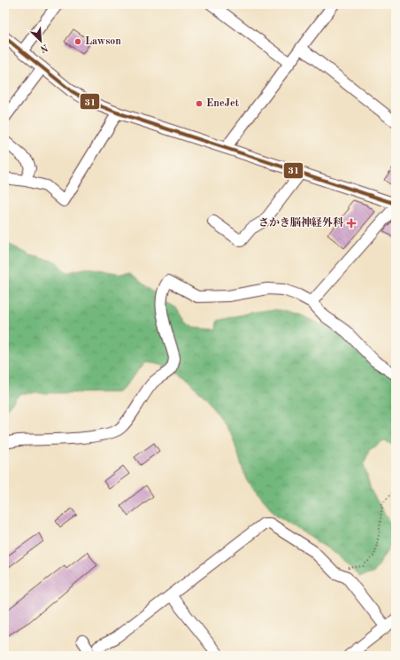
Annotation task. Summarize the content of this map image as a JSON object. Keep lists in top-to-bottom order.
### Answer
{
  "places": {
    "other": ["Lawson", "EneJet"],
    "health": ["さかき脳神経外科"]
  },
  "lines": ["transit line 31"],
  "north": "bottom right"
}
